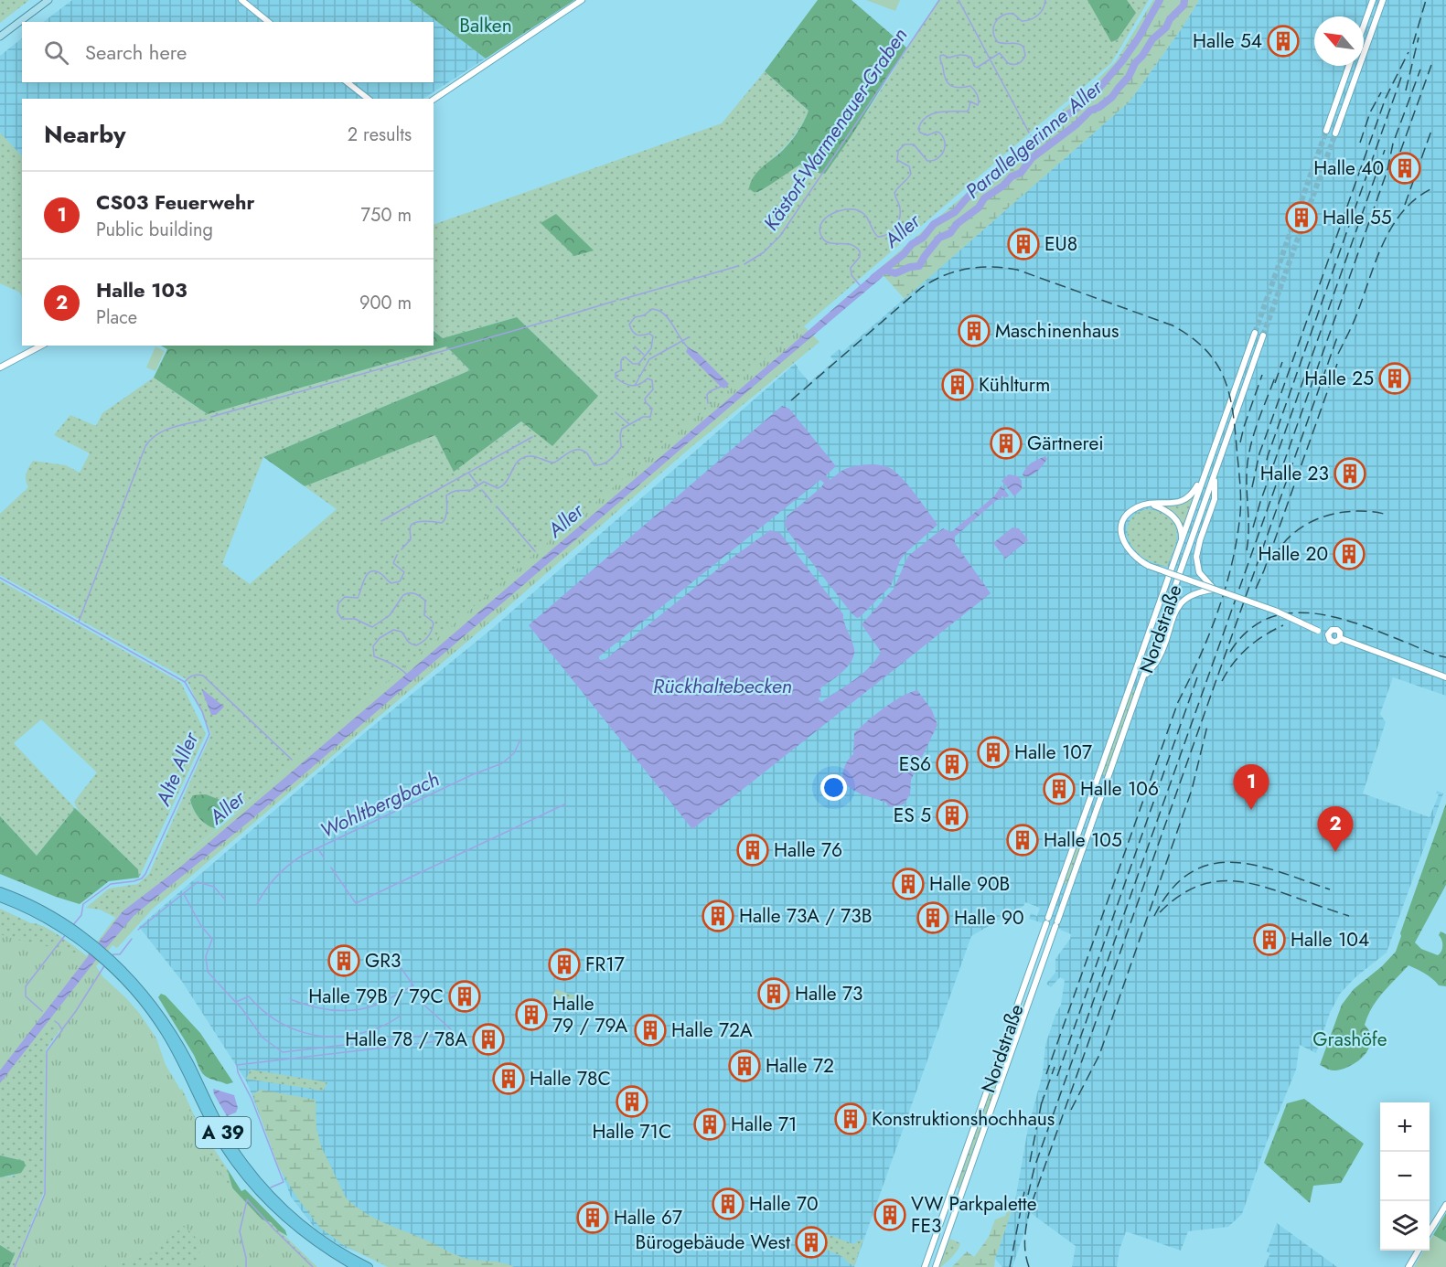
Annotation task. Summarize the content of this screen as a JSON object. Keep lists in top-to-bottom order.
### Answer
{
  "streets": {
    "highway": ["A 39"],
    "street": ["Nordstraße"]
  },
  "water": [
    "Kästorf-Warmenauer-Graben",
    "Parallelgerinne Aller",
    "Aller",
    "Rückhaltebecken",
    "Alte Aller",
    "Wohltbergbach"
  ],
  "parks": ["Balken", "Grashöfe"],
  "places": {
    "building": [
      "Halle 54",
      "Halle 40",
      "Halle 55",
      "EU8",
      "Maschinenhaus",
      "Halle 25",
      "Kühlturm",
      "Gärtnerei",
      "Halle 23",
      "Halle 20",
      "Halle 107",
      "ES6",
      "Halle 106",
      "ES 5",
      "Halle 105",
      "Halle 76",
      "Halle 90B",
      "Halle 73A / 73B",
      "Halle 90",
      "Halle 104",
      "GR3",
      "FR17",
      "Halle 73",
      "Halle 79B / 79C",
      "Halle 79 / 79A",
      "Halle 72A",
      "Halle 78 / 78A",
      "Halle 72",
      "Halle 78C",
      "Halle 71C",
      "Konstruktionshochhaus",
      "Halle 71",
      "Halle 70",
      "VW Parkpalette FE3",
      "Halle 67",
      "Bürogebäude West"
    ]
  },
  "north": "top left",
  "page": {
    "search": "Search here",
    "heading": ["Nearby", "2 results"],
    "list": [
      {
        "mark": "1",
        "name": "CS03 Feuerwehr",
        "note": "Public building",
        "value": "750 m"
      },
      {
        "mark": "2",
        "name": "Halle 103",
        "note": "Place",
        "value": "900 m"
      }
    ],
    "pins": ["1", "2"],
    "map_buttons": ["+", "−"]
  }
}
